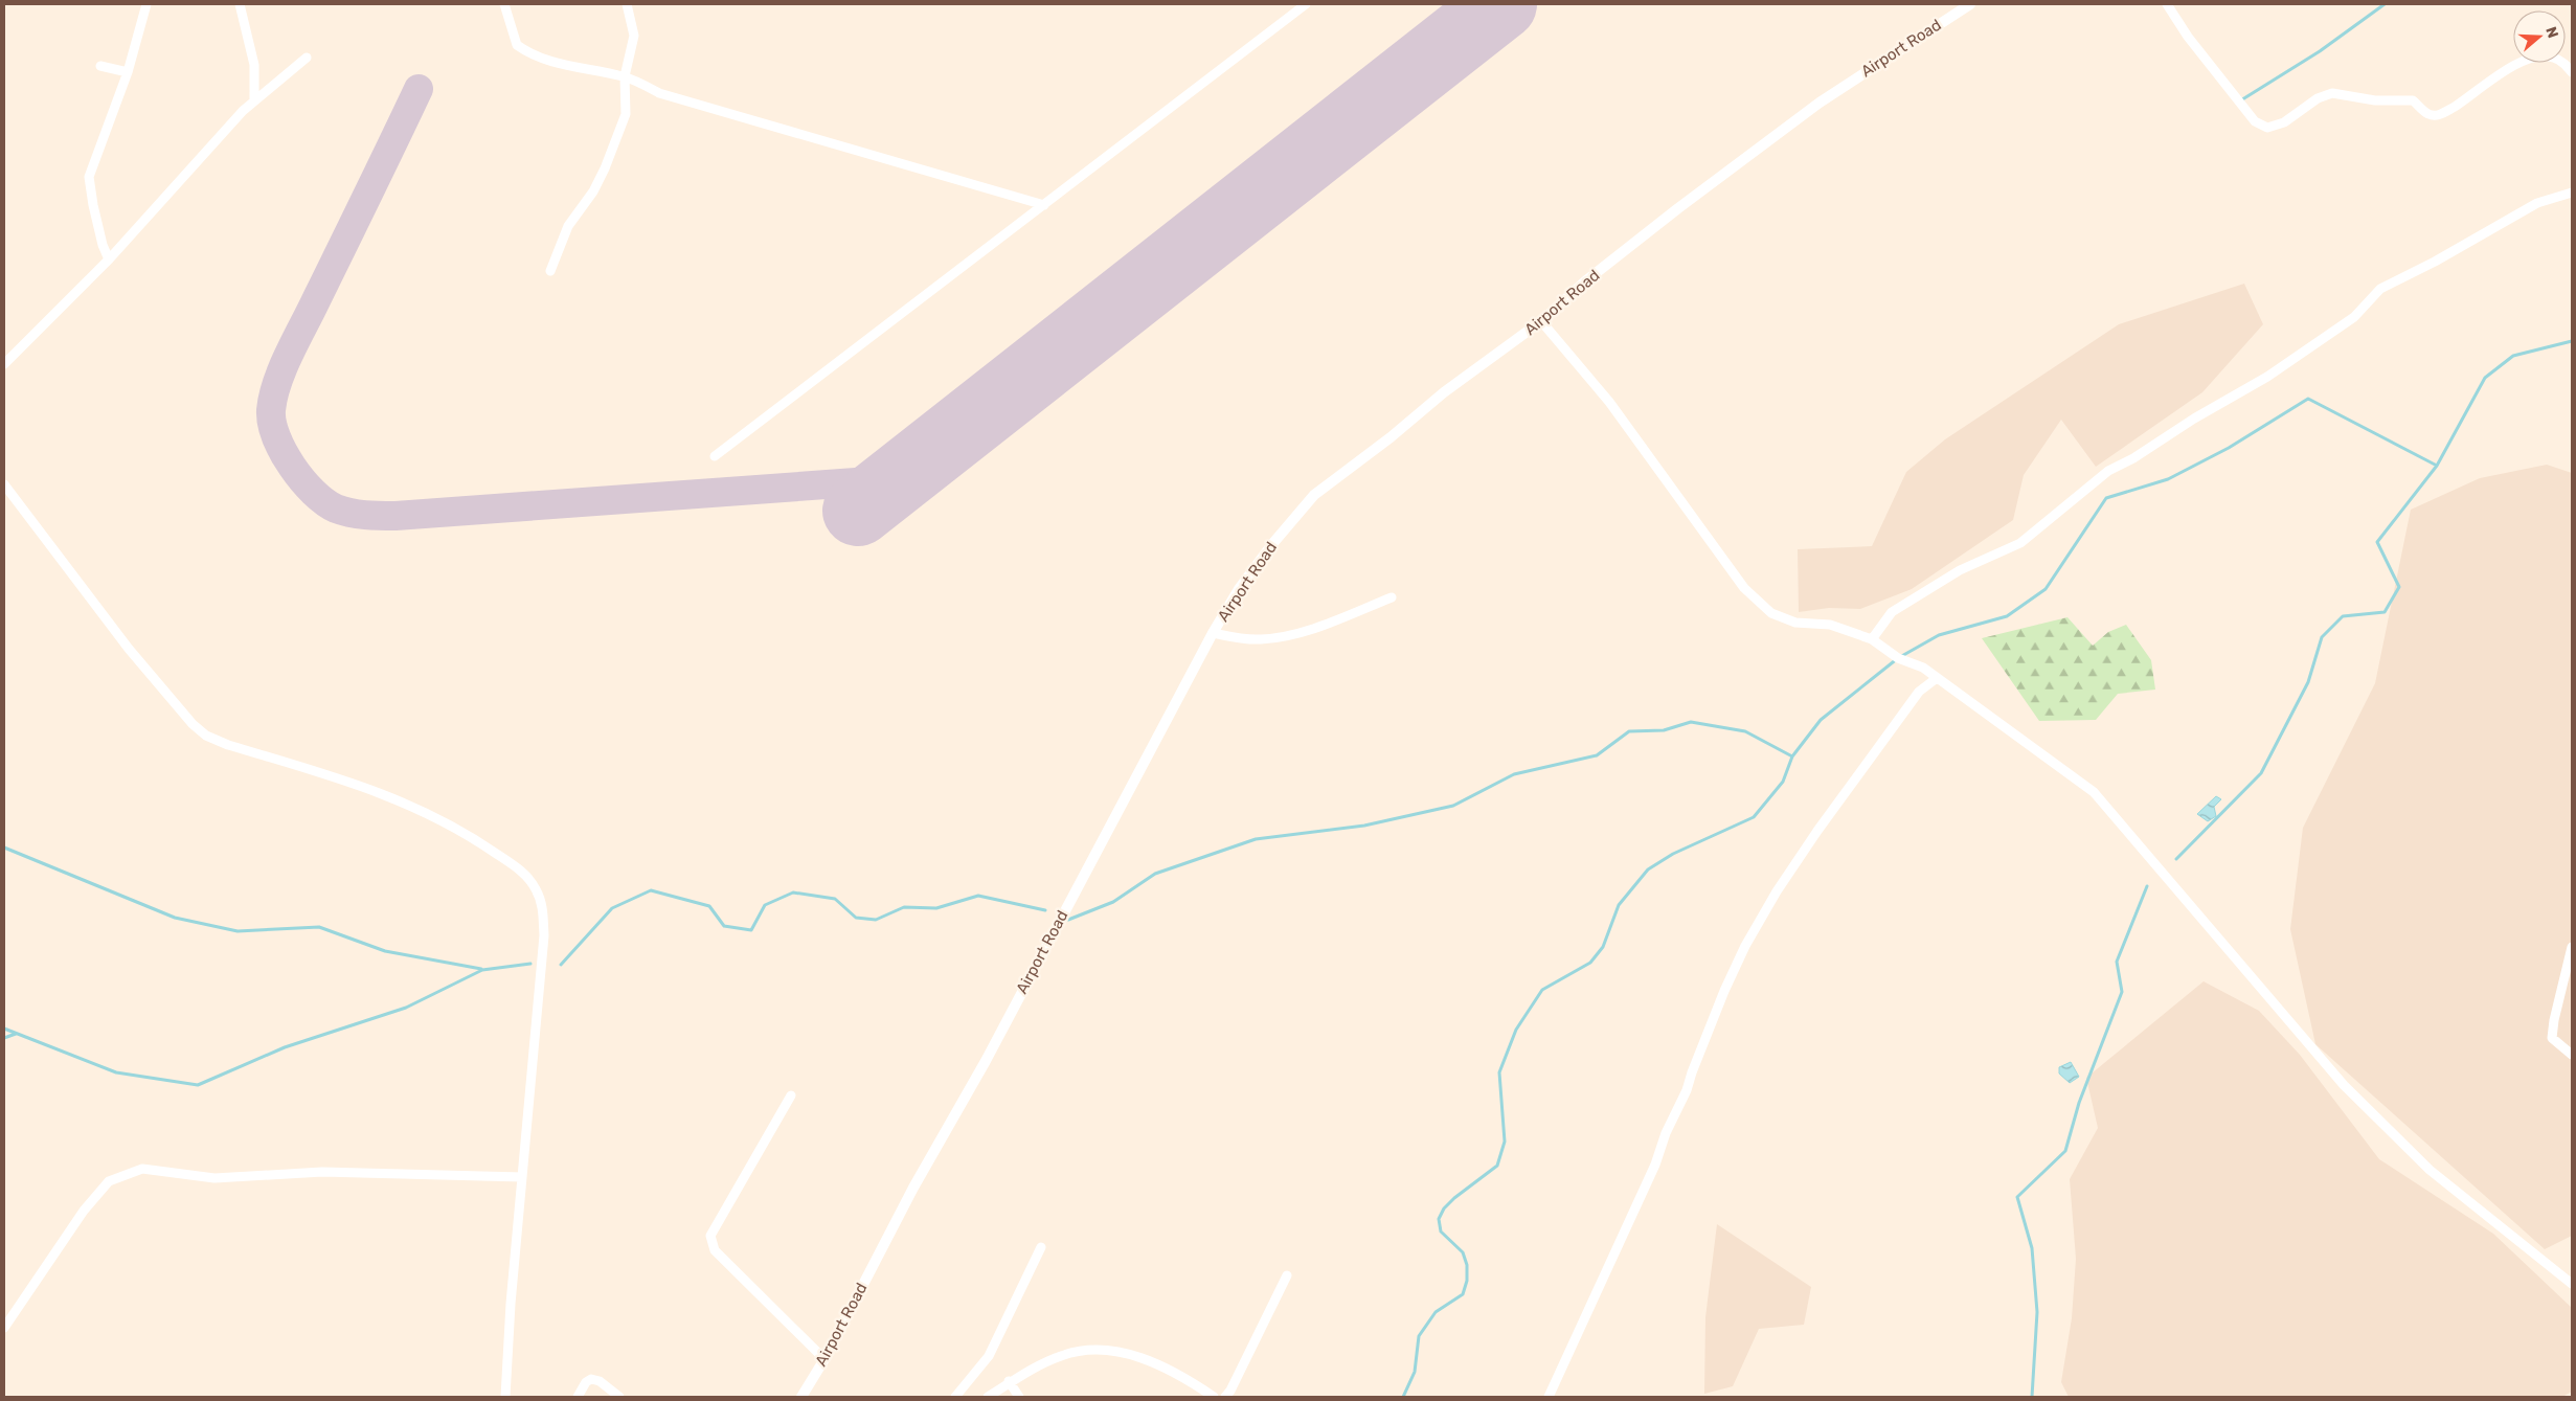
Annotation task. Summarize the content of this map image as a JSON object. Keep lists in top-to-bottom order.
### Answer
{
  "streets": {
    "street": ["Airport Road"]
  },
  "north": "right"
}
